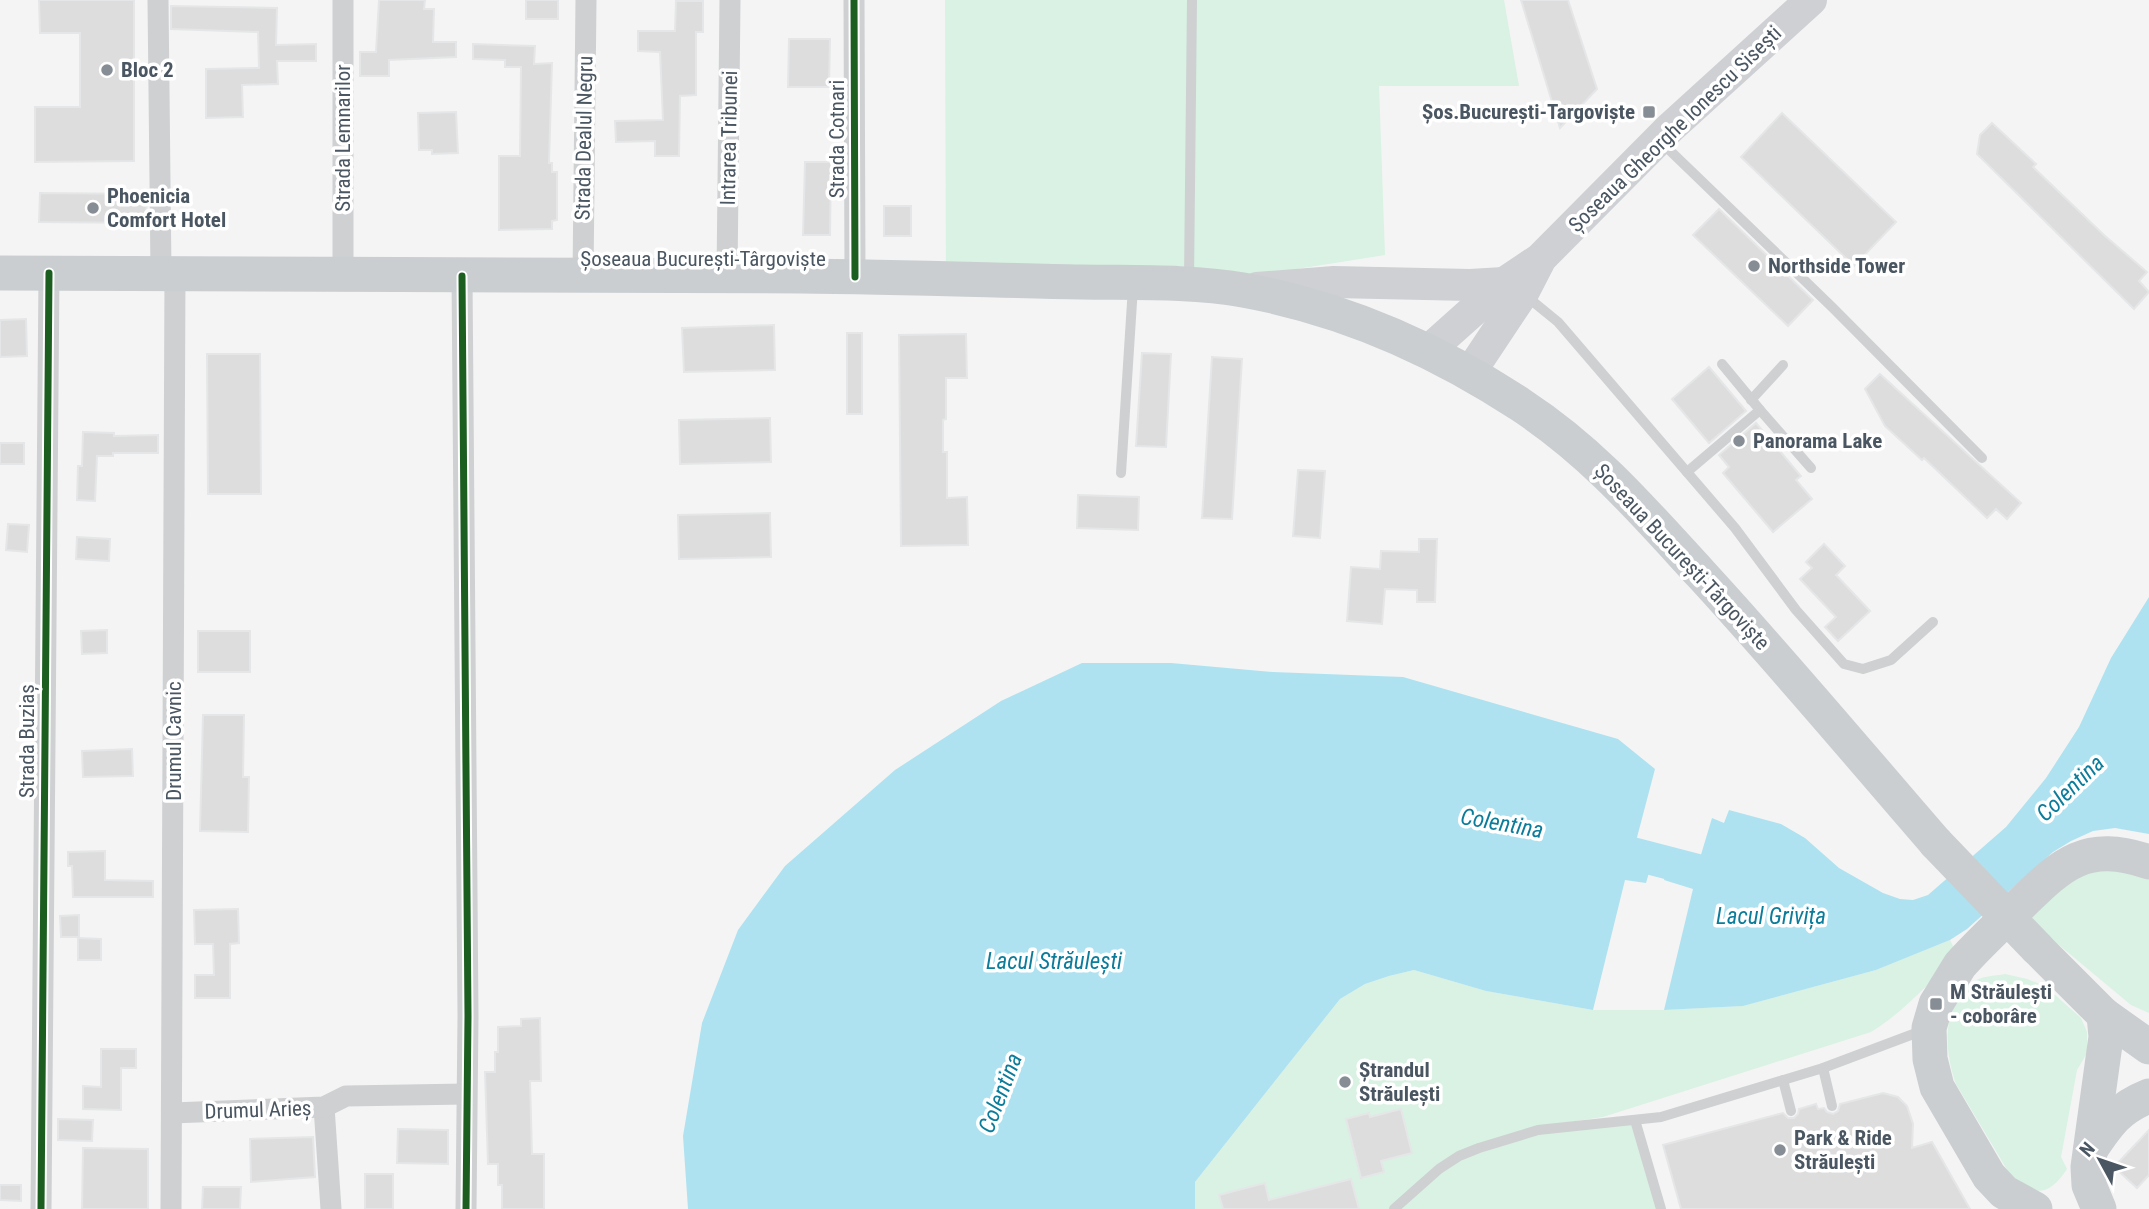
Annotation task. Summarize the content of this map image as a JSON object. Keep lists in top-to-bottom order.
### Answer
{
  "streets": {
    "main road": ["Șoseaua Gheorghe Ionescu Sisești", "Șoseaua București-Târgoviște"],
    "street": [
      "Strada Lemnarilor",
      "Strada Dealul Negru",
      "Intrarea Tribunei",
      "Strada Cotnari",
      "Strada Buziaș",
      "Drumul Cavnic",
      "Drumul Arieș"
    ]
  },
  "crossings": [
    ["Șoseaua Gheorghe Ionescu Sisești", "Șoseaua București-Târgoviște"],
    ["Strada Lemnarilor", "Șoseaua București-Târgoviște"],
    ["Strada Dealul Negru", "Șoseaua București-Târgoviște"],
    ["Intrarea Tribunei", "Șoseaua București-Târgoviște"],
    ["Strada Cotnari", "Șoseaua București-Târgoviște"],
    ["Șoseaua București-Târgoviște", "Strada Buziaș"],
    ["Șoseaua București-Târgoviște", "Drumul Cavnic"],
    ["Drumul Cavnic", "Drumul Arieș"]
  ],
  "water": ["Colentina", "Lacul Grivița", "Lacul Străulești"],
  "places": {
    "other": [
      "Bloc 2",
      "Phoenicia Comfort Hotel",
      "Northside Tower",
      "Panorama Lake",
      "Ștrandul Străulești",
      "Park & Ride Străulești"
    ],
    "transit": ["Șos.București-Targoviște", "M Străulești - coborâre"]
  },
  "north": "top left"
}
